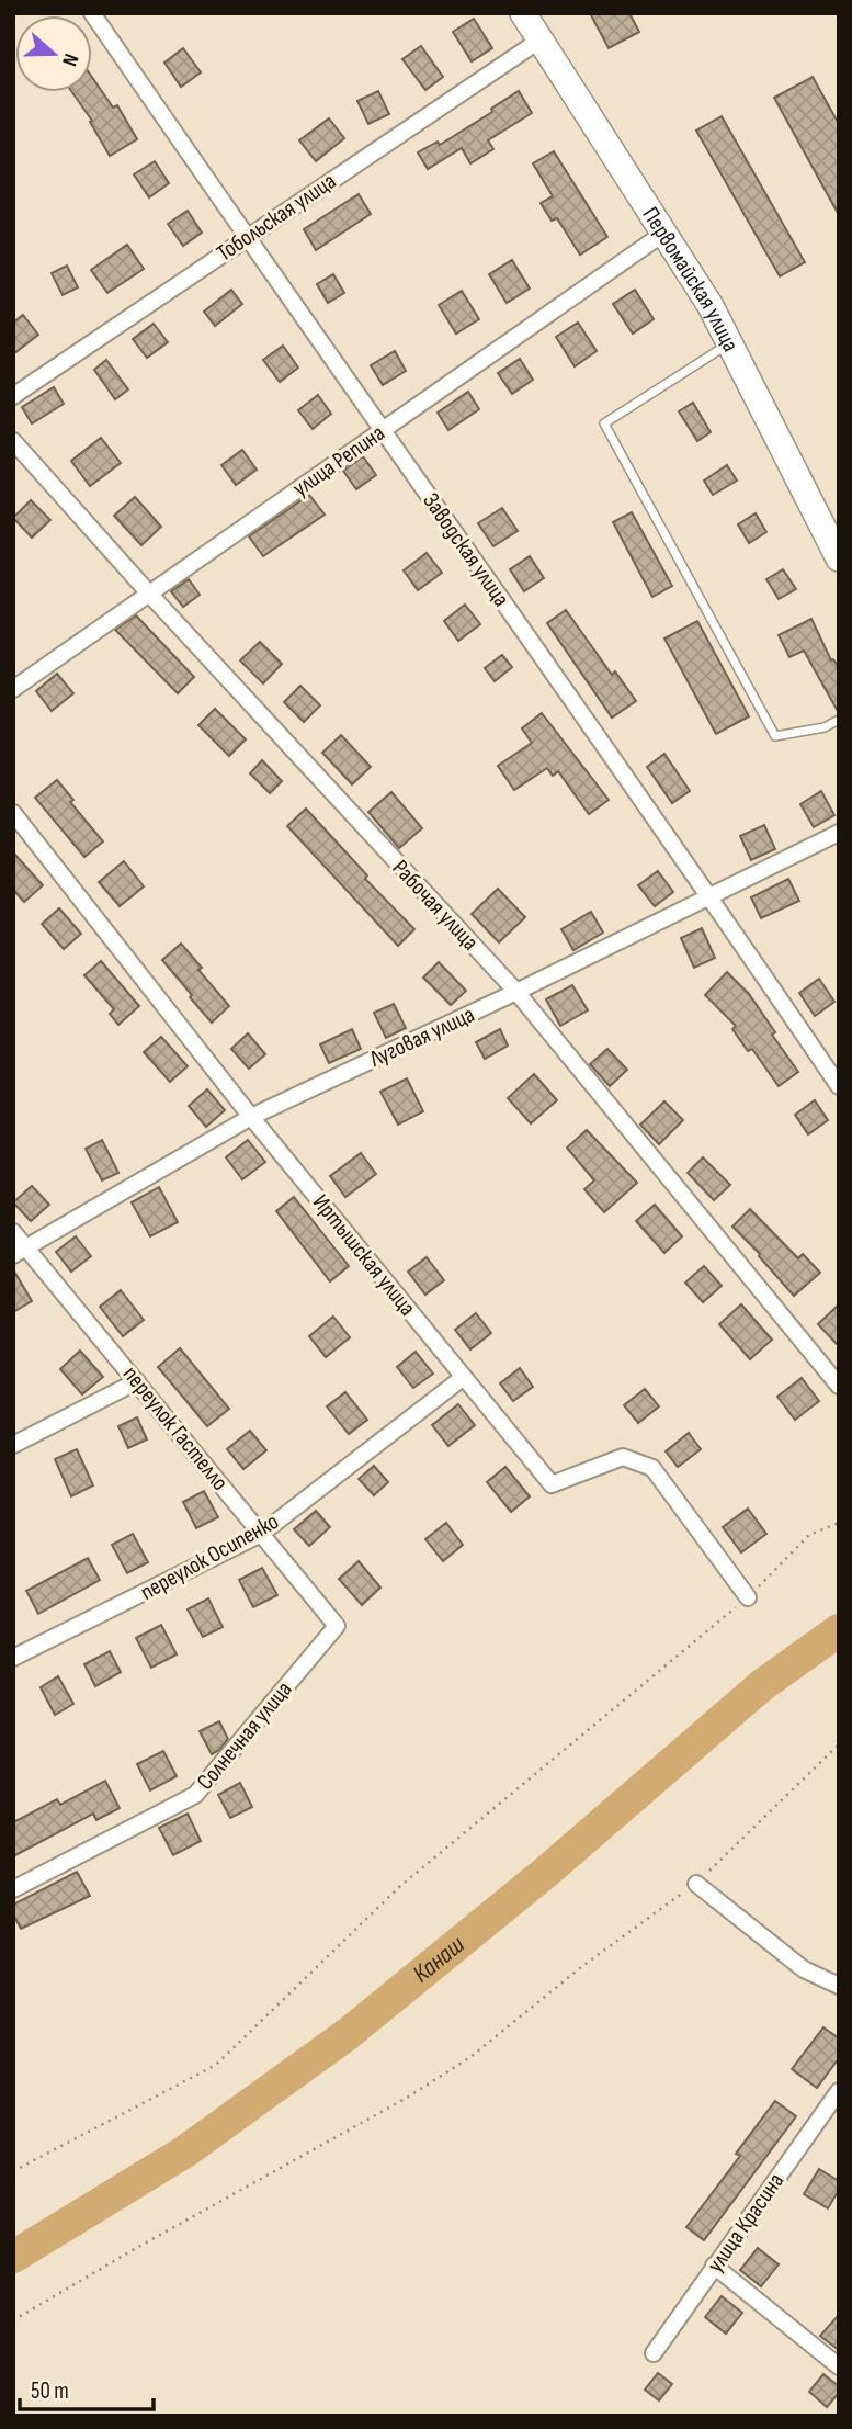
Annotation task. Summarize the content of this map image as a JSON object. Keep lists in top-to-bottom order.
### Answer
{
  "streets": {
    "main road": ["Первомайская улица"],
    "street": [
      "Тобольская улица",
      "улица Репина",
      "Заводская улица",
      "Рабочая улица",
      "Луговая улица",
      "Иртышская улица",
      "переулок Гастелло",
      "переулок Осипенко",
      "Солнечная улица",
      "улица Красина"
    ]
  },
  "crossings": [
    ["Тобольская улица", "Первомайская улица"],
    ["Тобольская улица", "Заводская улица"],
    ["Первомайская улица", "улица Репина"],
    ["улица Репина", "Заводская улица"],
    ["улица Репина", "Рабочая улица"],
    ["Заводская улица", "Луговая улица"],
    ["Рабочая улица", "Луговая улица"],
    ["Луговая улица", "Иртышская улица"],
    ["Луговая улица", "переулок Гастелло"],
    ["Иртышская улица", "переулок Осипенко"],
    ["переулок Гастелло", "переулок Осипенко"],
    ["переулок Гастелло", "Солнечная улица"]
  ],
  "water": ["Канаш"],
  "scale_bar": "50 m",
  "north": "right"
}
